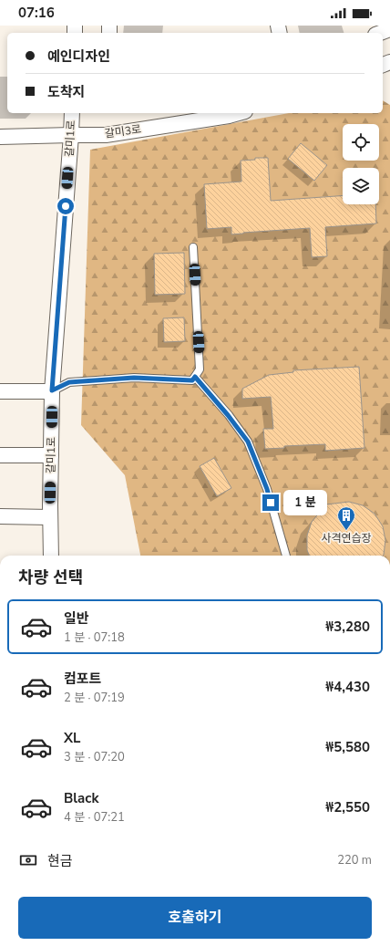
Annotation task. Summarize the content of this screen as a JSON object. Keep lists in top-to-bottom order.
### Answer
{
  "streets": {
    "street": ["갈미3로", "갈미1로"]
  },
  "crossings": [
    ["갈미3로", "갈미1로"]
  ],
  "places": {
    "building": ["사격연습장"]
  },
  "page": {
    "status": "07:16",
    "banner": ["예인디자인", "도착지"],
    "bubble": "1 분",
    "heading": "차량 선택",
    "list": [
      {
        "name": "일반",
        "note": "1 분 · 07:18",
        "value": "₩3,280"
      },
      {
        "name": "컴포트",
        "note": "2 분 · 07:19",
        "value": "₩4,430"
      },
      {
        "name": "XL",
        "note": "3 분 · 07:20",
        "value": "₩5,580"
      },
      {
        "name": "Black",
        "note": "4 분 · 07:21",
        "value": "₩2,550"
      }
    ],
    "pay": ["현금", "220 m"],
    "buttons": "호출하기"
  }
}
